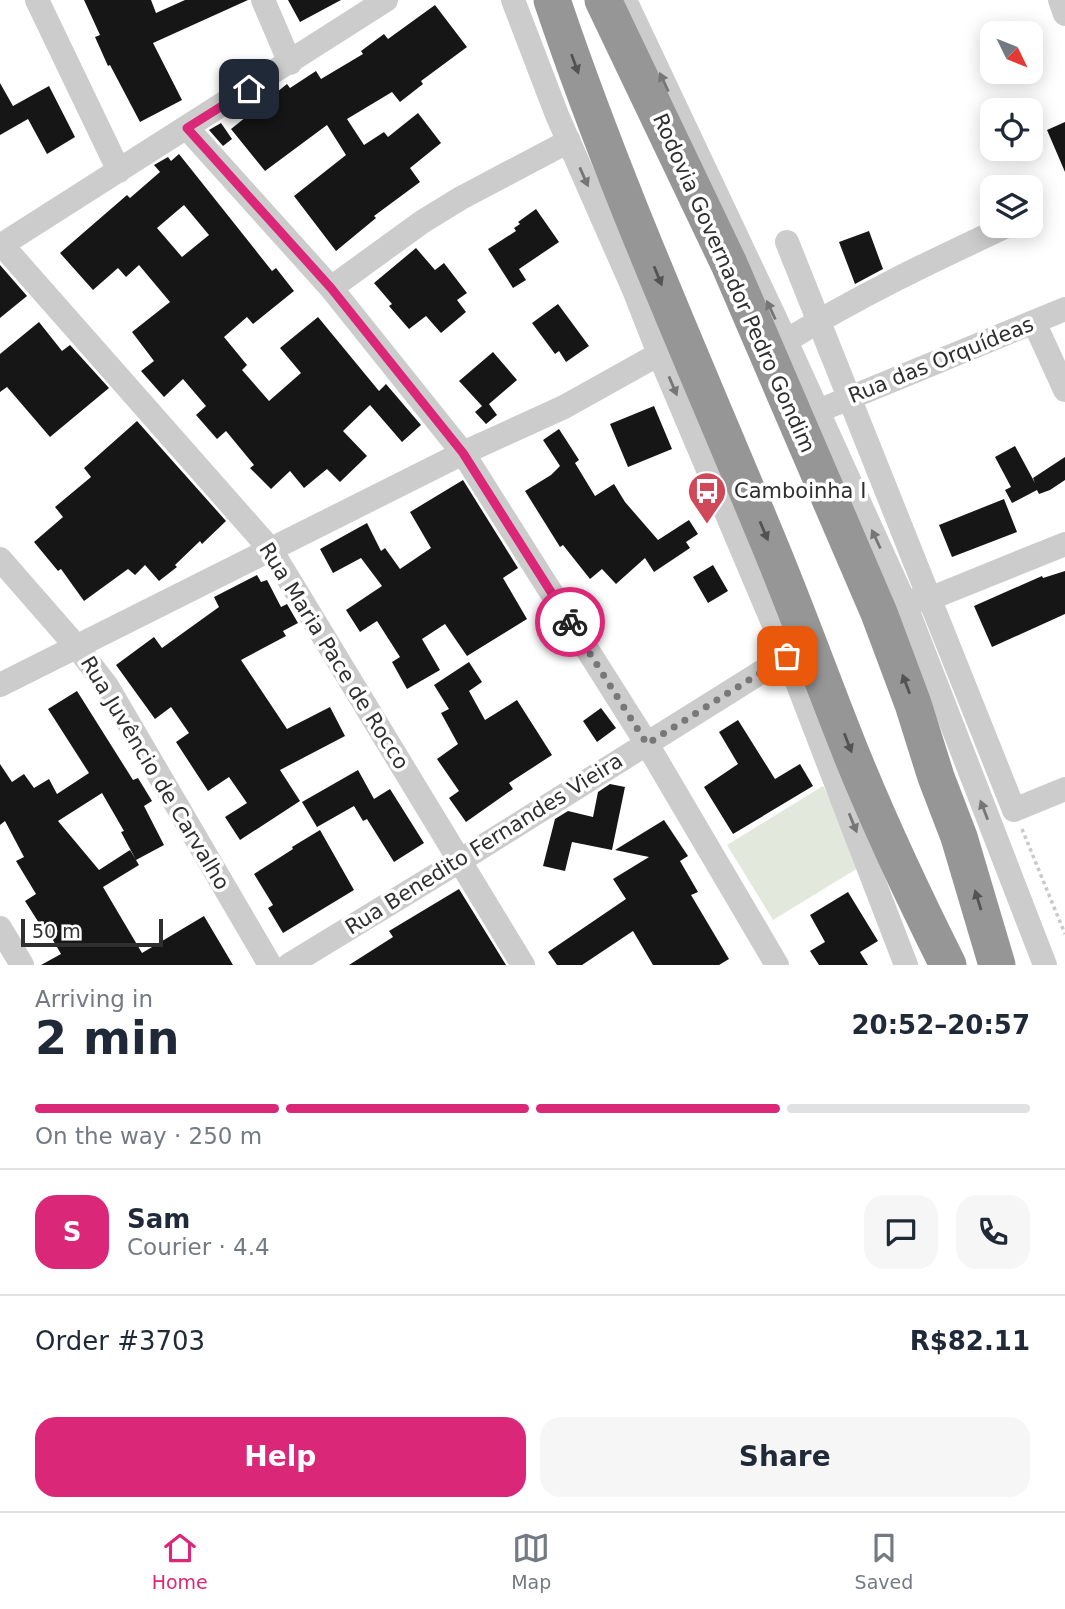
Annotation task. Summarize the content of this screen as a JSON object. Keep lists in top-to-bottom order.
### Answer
{
  "streets": {
    "highway": ["Rodovia Governador Pedro Gondim"],
    "street": [
      "Rua das Orquídeas",
      "Rua Maria Pace de Rocco",
      "Rua Juvêncio de Carvalho",
      "Rua Benedito Fernandes Vieira"
    ]
  },
  "crossings": [
    ["Rua Maria Pace de Rocco", "Rua Benedito Fernandes Vieira"]
  ],
  "places": {
    "bus stop": ["Camboinha I"]
  },
  "scale_bar": "50 m",
  "north": "bottom right",
  "page": {
    "scale": "50 m",
    "heading": ["2 min", "Arriving in", "20:52–20:57"],
    "panel": [
      "Sam",
      "Courier · 4.4",
      "Order #3703",
      "R$82.11"
    ],
    "bar": "On the way · 250 m",
    "round": "S",
    "buttons": ["Help", "Share"],
    "tabs": ["Home", "Map", "Saved"]
  }
}
